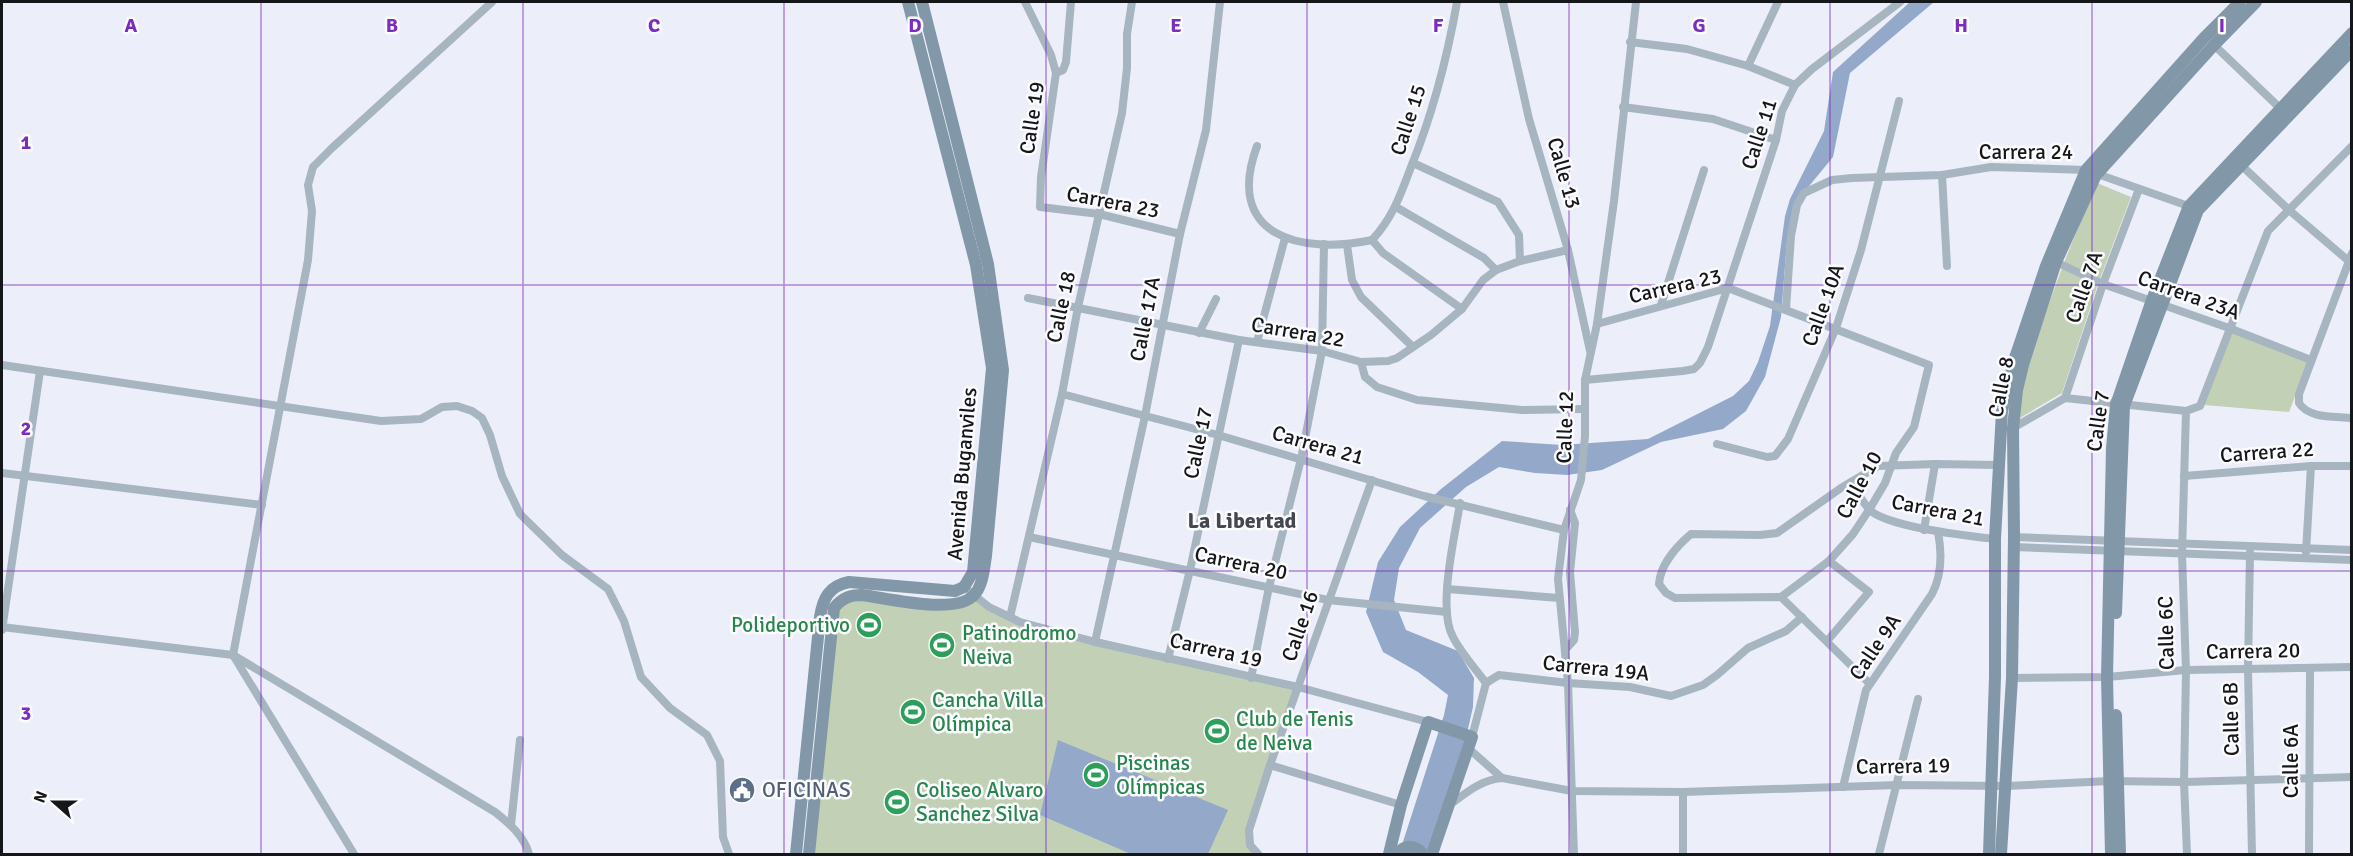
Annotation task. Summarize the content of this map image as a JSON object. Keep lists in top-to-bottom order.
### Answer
{
  "streets": {
    "main road": [
      "Calle 8",
      "Calle 7",
      "Avenida Buganviles",
      "Carrera 19"
    ],
    "street": [
      "Calle 19",
      "Calle 15",
      "Calle 11",
      "Carrera 24",
      "Calle 13",
      "Carrera 23",
      "Calle 7A",
      "Carrera 23A",
      "Calle 10A",
      "Calle 18",
      "Calle 17A",
      "Carrera 22",
      "Calle 12",
      "Calle 17",
      "Carrera 21",
      "Calle 10",
      "Carrera 20",
      "Calle 16",
      "Calle 6C",
      "Calle 9A",
      "Carrera 19A",
      "Calle 6B",
      "Calle 6A"
    ]
  },
  "crossings": [
    ["Calle 19", "Carrera 23"],
    ["Calle 11", "Carrera 23"],
    ["Carrera 24", "Carrera 23"],
    ["Carrera 24", "Calle 7A"],
    ["Carrera 24", "Calle 10A"],
    ["Carrera 24", "Calle 8"],
    ["Carrera 24", "Calle 7"],
    ["Calle 13", "Calle 12"],
    ["Carrera 23", "Calle 10A"],
    ["Carrera 23", "Calle 18"],
    ["Carrera 23", "Calle 17A"],
    ["Carrera 23", "Calle 12"],
    ["Carrera 23", "Calle 10"],
    ["Calle 7A", "Carrera 23A"],
    ["Carrera 23A", "Calle 8"],
    ["Carrera 23A", "Calle 7"],
    ["Calle 18", "Carrera 22"],
    ["Calle 18", "Carrera 21"],
    ["Calle 18", "Carrera 20"],
    ["Calle 18", "Carrera 19"],
    ["Calle 17A", "Carrera 22"],
    ["Calle 17A", "Carrera 21"],
    ["Calle 17A", "Carrera 20"],
    ["Calle 17A", "Carrera 19"],
    ["Carrera 22", "Calle 12"],
    ["Carrera 22", "Calle 17"],
    ["Carrera 22", "Calle 6C"],
    ["Calle 8", "Carrera 21"],
    ["Calle 8", "Carrera 20"],
    ["Calle 8", "Carrera 19"],
    ["Calle 7", "Carrera 20"],
    ["Calle 7", "Carrera 19"],
    ["Calle 12", "Carrera 21"],
    ["Calle 12", "Carrera 19"],
    ["Calle 12", "Carrera 19A"],
    ["Calle 17", "Carrera 21"],
    ["Calle 17", "Carrera 20"],
    ["Calle 17", "Carrera 19"],
    ["Carrera 21", "Calle 10"],
    ["Carrera 21", "Calle 16"],
    ["Carrera 21", "Calle 9A"],
    ["Avenida Buganviles", "Carrera 19"],
    ["Carrera 20", "Calle 16"],
    ["Carrera 20", "Calle 6C"],
    ["Carrera 20", "Calle 6B"],
    ["Carrera 20", "Calle 6A"],
    ["Calle 16", "Carrera 19"],
    ["Calle 6C", "Carrera 19"],
    ["Calle 9A", "Carrera 19"],
    ["Carrera 19", "Calle 6B"],
    ["Carrera 19", "Calle 6A"]
  ],
  "districts": ["La Libertad"],
  "places": {
    "sports": [
      "Polideportivo",
      "Patinodromo Neiva",
      "Cancha Villa Olímpica",
      "Club de Tenis de Neiva",
      "Piscinas Olímpicas",
      "Coliseo Alvaro Sanchez Silva"
    ],
    "public building": ["OFICINAS"]
  },
  "north": "left",
  "grid": {
    "columns": [
      "A",
      "B",
      "C",
      "D",
      "E",
      "F",
      "G",
      "H",
      "I"
    ],
    "rows": ["1", "2", "3"]
  }
}
